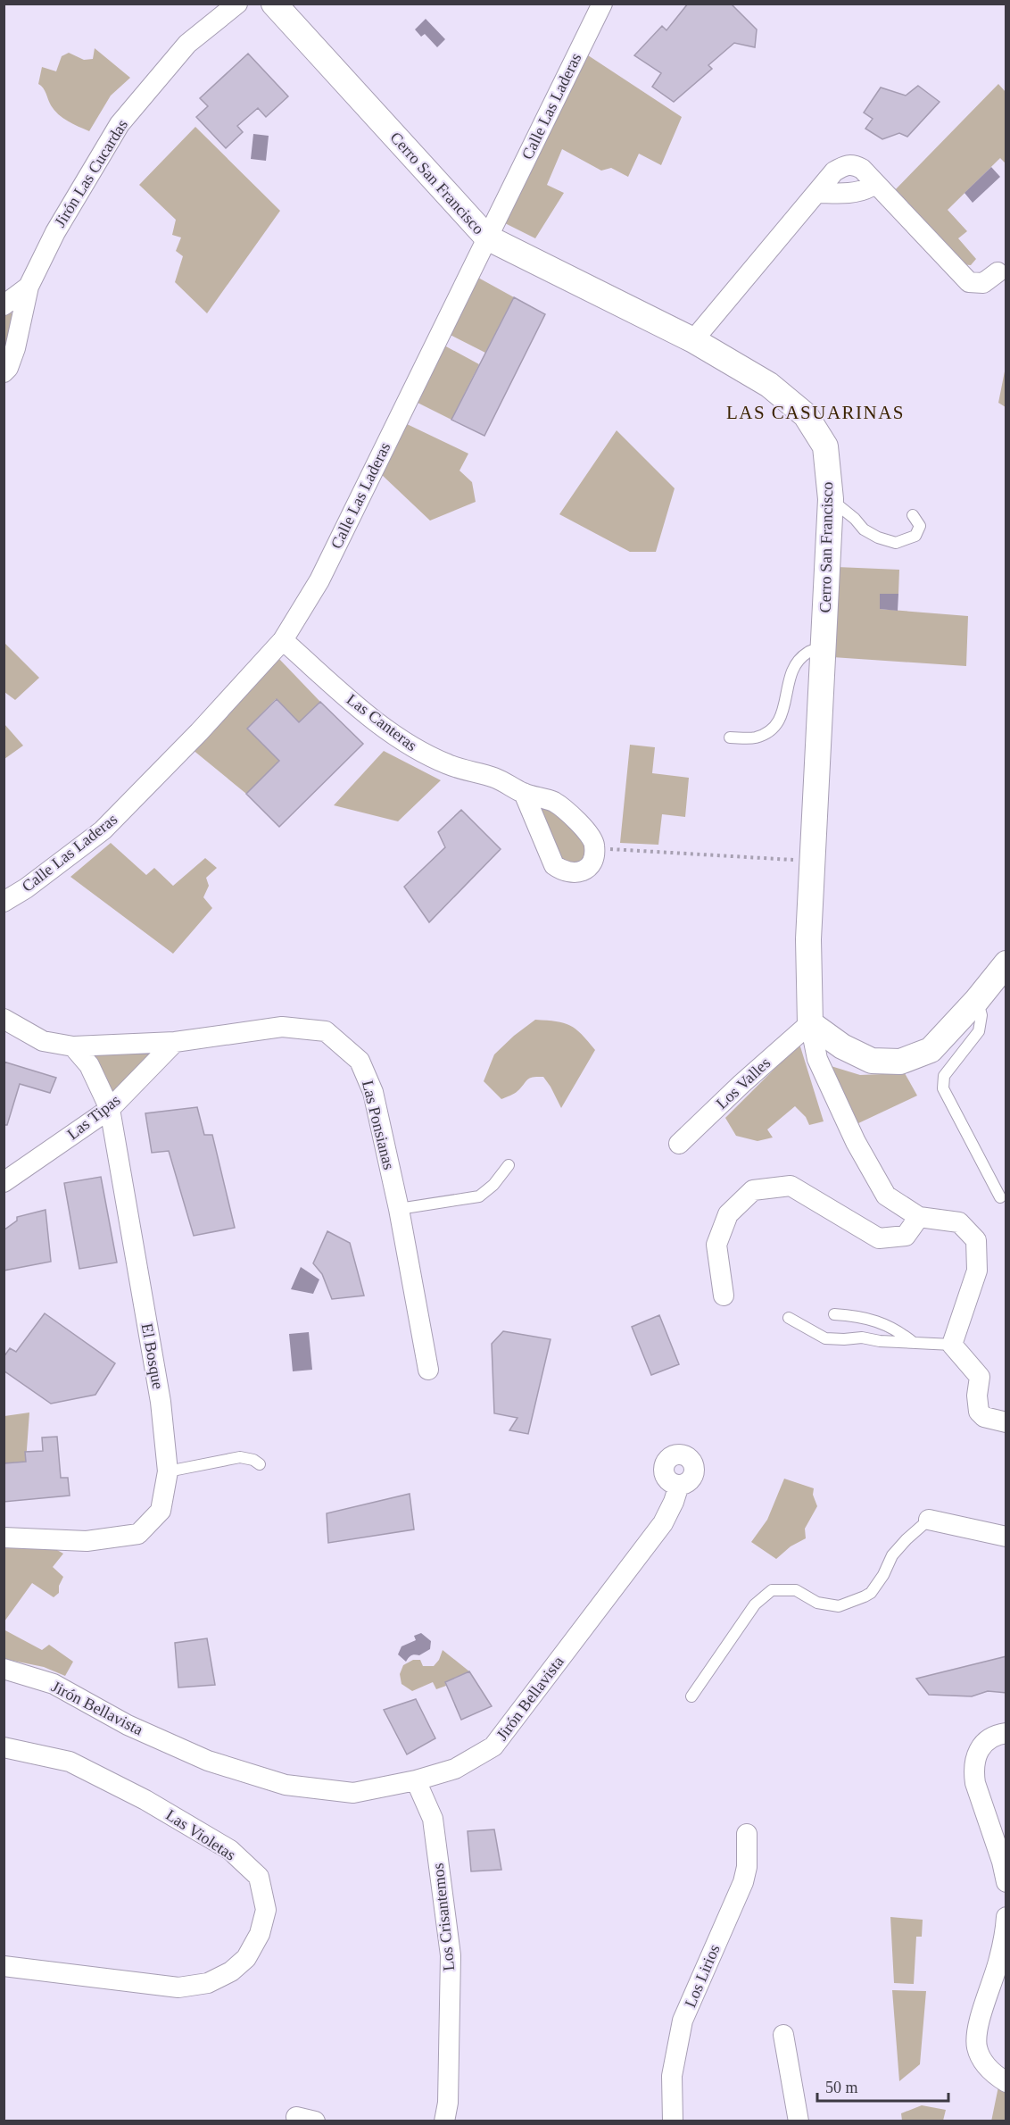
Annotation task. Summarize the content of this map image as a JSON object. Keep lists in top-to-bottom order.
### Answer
{
  "streets": {
    "street": [
      "Calle Las Laderas",
      "Jirón Las Cucardas",
      "Cerro San Francisco",
      "Las Canteras",
      "Los Valles",
      "Las Tipas",
      "Las Ponsianas",
      "El Bosque",
      "Jirón Bellavista",
      "Las Violetas",
      "Los Crisantemos",
      "Los Lirios"
    ]
  },
  "crossings": [
    ["Calle Las Laderas", "Cerro San Francisco"],
    ["Calle Las Laderas", "Las Canteras"],
    ["Cerro San Francisco", "Los Valles"],
    ["Las Tipas", "Las Ponsianas"],
    ["Las Tipas", "El Bosque"],
    ["Las Ponsianas", "El Bosque"],
    ["Jirón Bellavista", "Los Crisantemos"]
  ],
  "districts": ["LAS CASUARINAS"],
  "scale_bar": "50 m"
}
